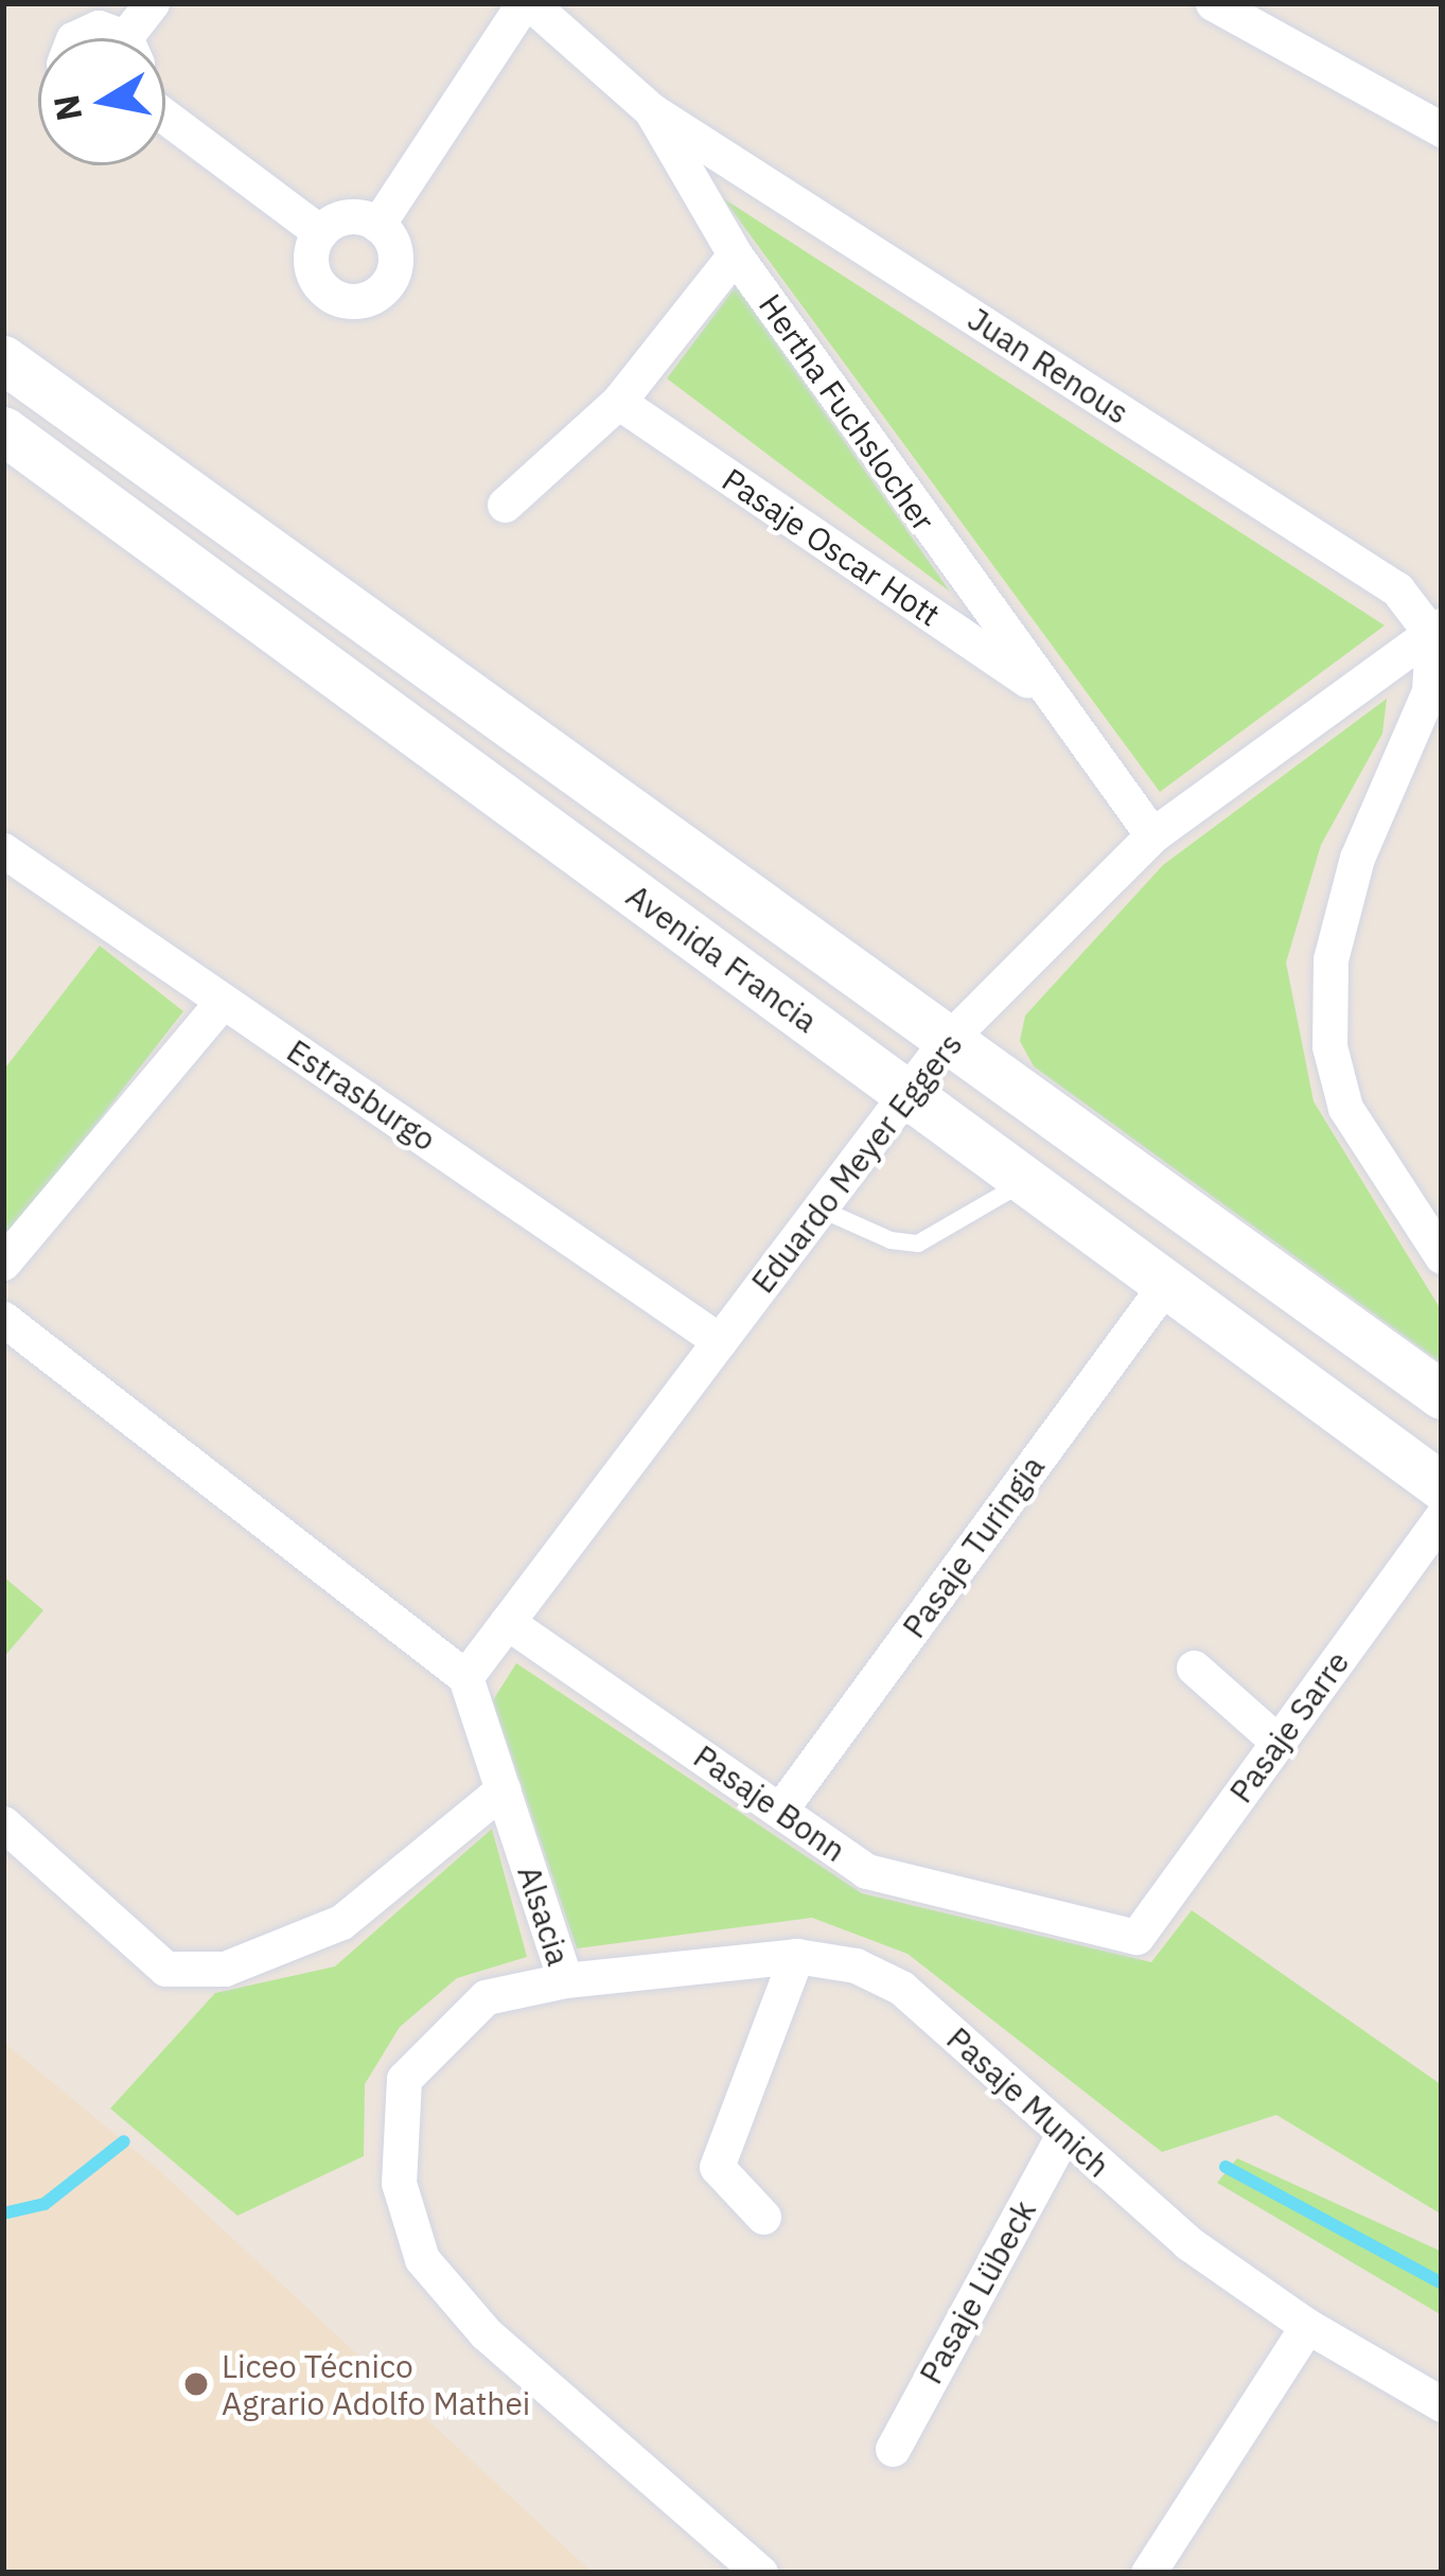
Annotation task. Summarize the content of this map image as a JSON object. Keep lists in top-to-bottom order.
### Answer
{
  "streets": {
    "main road": ["Avenida Francia"],
    "street": [
      "Juan Renous",
      "Hertha Fuchslocher",
      "Pasaje Oscar Hott",
      "Estrasburgo",
      "Eduardo Meyer Eggers",
      "Pasaje Turingia",
      "Pasaje Sarre",
      "Pasaje Bonn",
      "Alsacia",
      "Pasaje Munich",
      "Pasaje Lübeck"
    ]
  },
  "crossings": [
    ["Juan Renous", "Hertha Fuchslocher"],
    ["Juan Renous", "Eduardo Meyer Eggers"],
    ["Hertha Fuchslocher", "Pasaje Oscar Hott"],
    ["Hertha Fuchslocher", "Eduardo Meyer Eggers"],
    ["Avenida Francia", "Eduardo Meyer Eggers"],
    ["Avenida Francia", "Pasaje Turingia"],
    ["Estrasburgo", "Eduardo Meyer Eggers"],
    ["Eduardo Meyer Eggers", "Pasaje Bonn"],
    ["Eduardo Meyer Eggers", "Alsacia"],
    ["Pasaje Turingia", "Pasaje Bonn"],
    ["Pasaje Sarre", "Pasaje Bonn"],
    ["Alsacia", "Pasaje Munich"],
    ["Pasaje Munich", "Pasaje Lübeck"]
  ],
  "places": ["Liceo Técnico Agrario Adolfo Mathei"],
  "north": "left"
}
